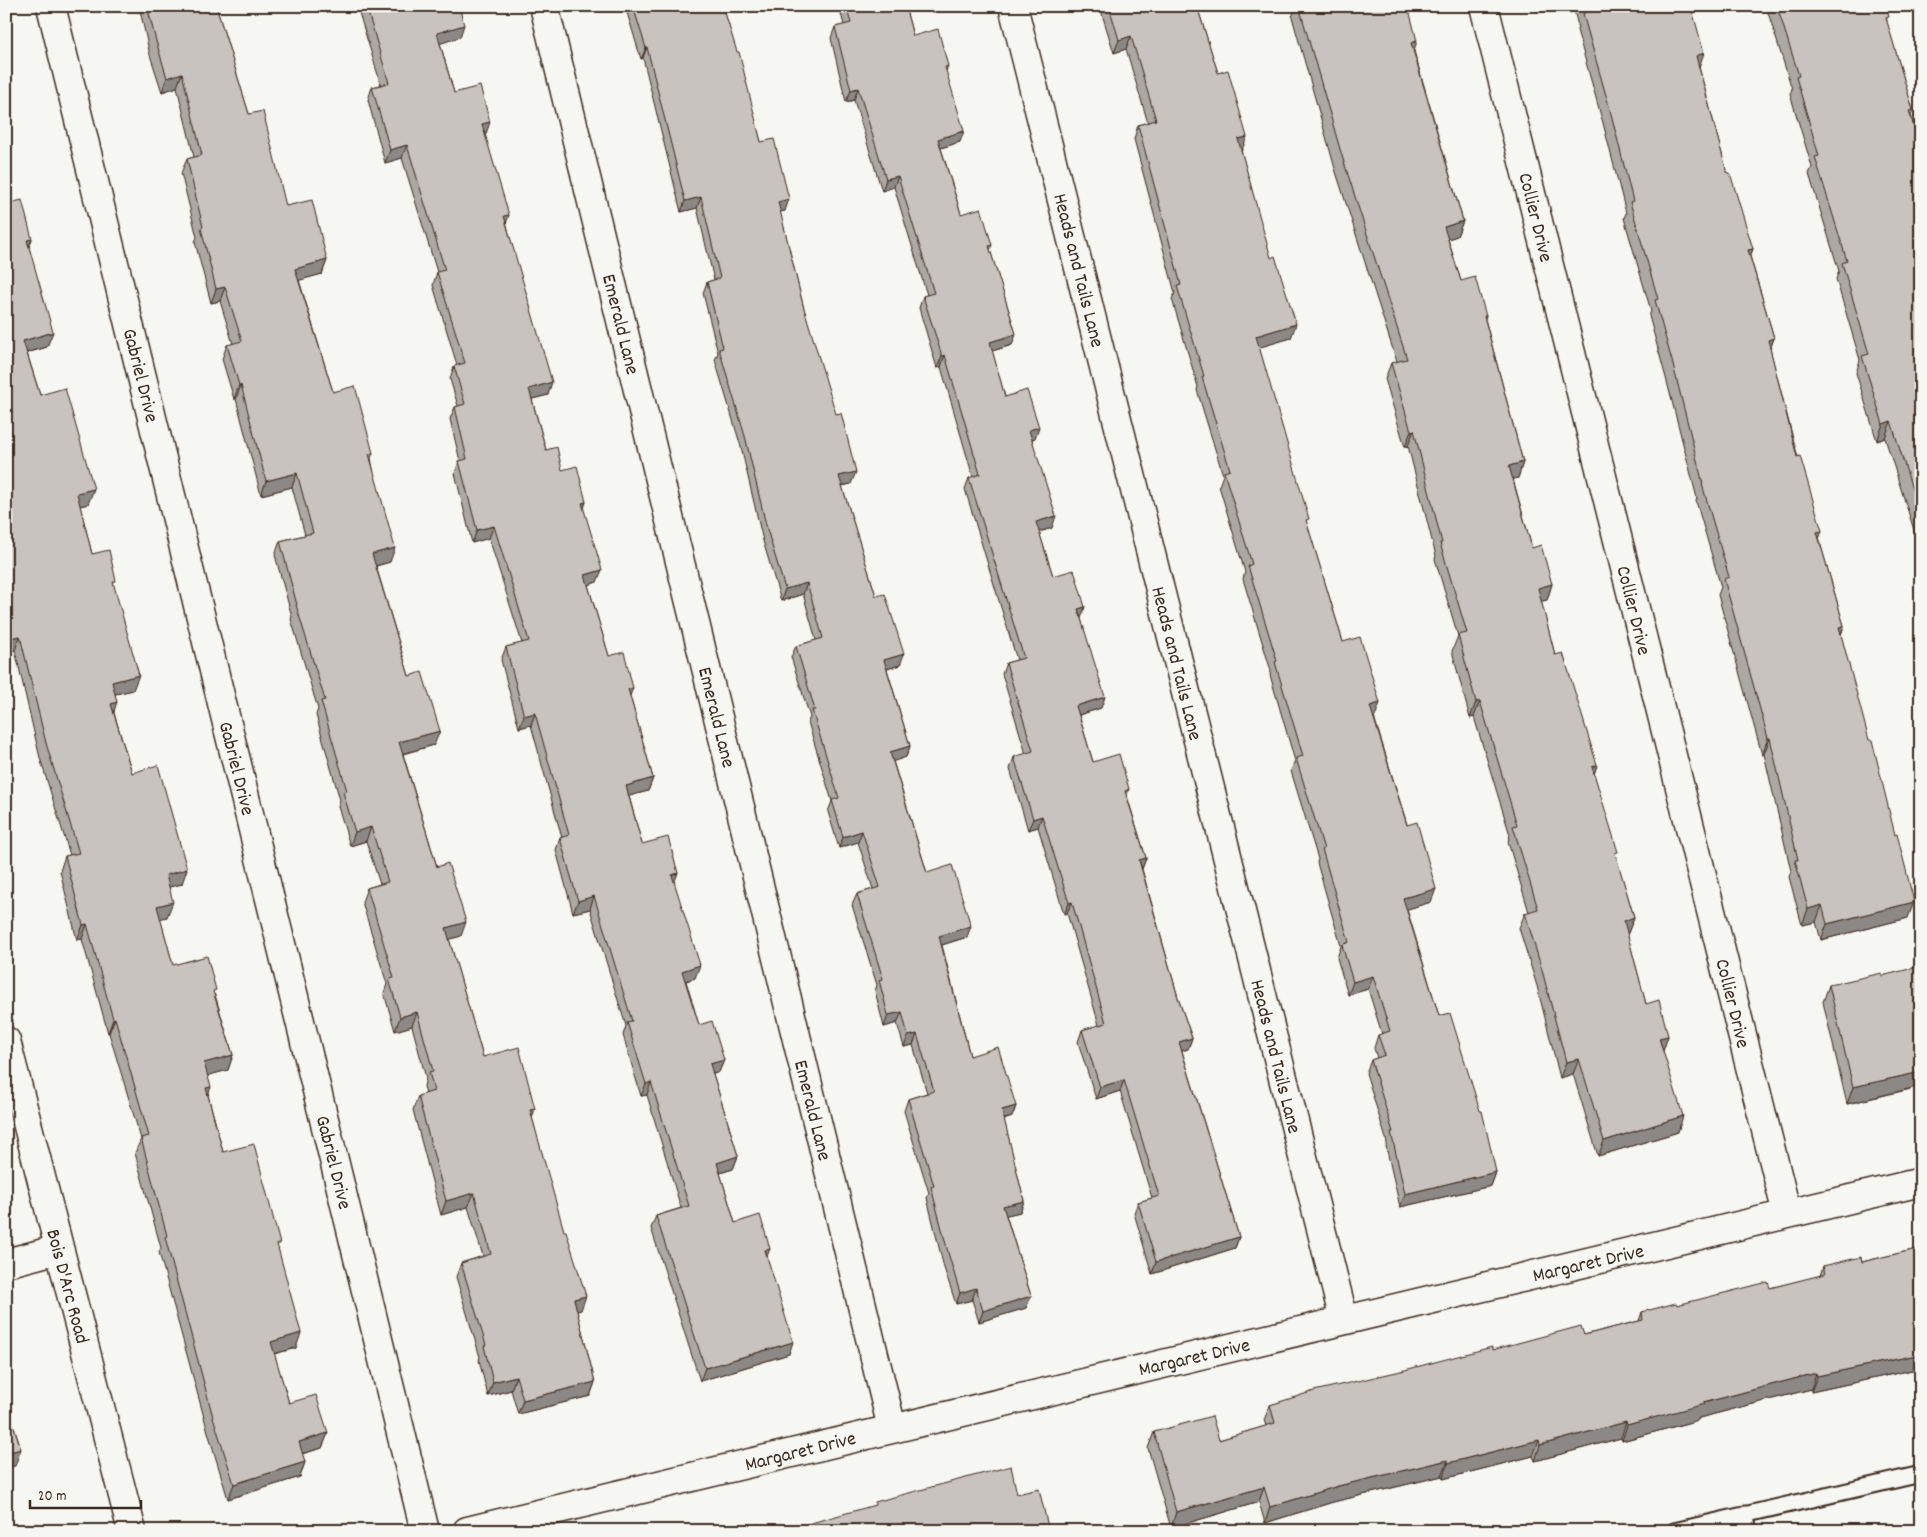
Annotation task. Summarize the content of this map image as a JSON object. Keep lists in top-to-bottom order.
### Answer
{
  "streets": {
    "street": [
      "Collier Drive",
      "Heads and Tails Lane",
      "Emerald Lane",
      "Gabriel Drive",
      "Margaret Drive",
      "Bois D'Arc Road"
    ]
  },
  "crossings": [
    ["Collier Drive", "Margaret Drive"],
    ["Heads and Tails Lane", "Margaret Drive"],
    ["Emerald Lane", "Margaret Drive"]
  ],
  "scale_bar": "20 m"
}
